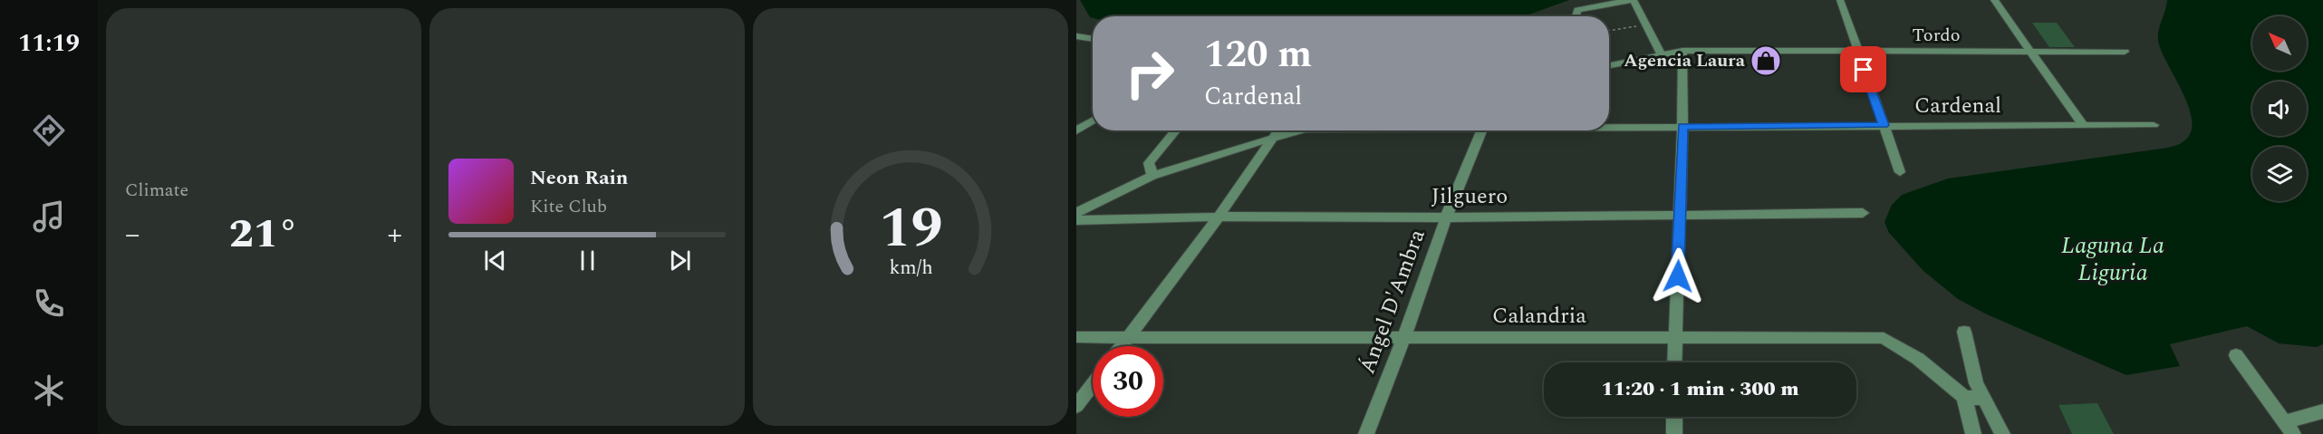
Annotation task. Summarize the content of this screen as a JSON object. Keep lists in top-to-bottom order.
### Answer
{
  "streets": {
    "street": [
      "Tordo",
      "Cardenal",
      "Jilguero",
      "Ángel D'Ambra",
      "Calandria"
    ]
  },
  "crossings": [
    ["Jilguero", "Ángel D'Ambra"],
    ["Ángel D'Ambra", "Calandria"]
  ],
  "water": ["Laguna La Liguria"],
  "places": {
    "shop": ["Agencia Laura"]
  },
  "north": "top left",
  "page": {
    "tabs": "11:19",
    "tile": "Climate",
    "turn": ["120 m", "Cardenal"],
    "song": ["Neon Rain", "Kite Club"],
    "heat": ["−", "21°", "+"],
    "limit": "30",
    "trip": "11:20 · 1 min · 300 m",
    "gauge": ["19", "km/h"]
  }
}
